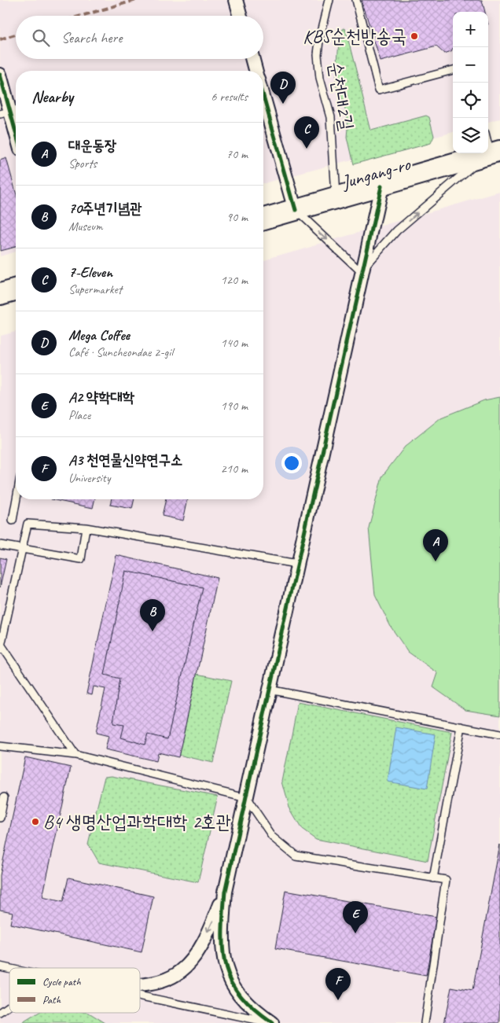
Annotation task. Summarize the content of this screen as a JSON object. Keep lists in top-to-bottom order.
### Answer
{
  "streets": {
    "main road": ["Jungang-ro"],
    "lane": ["순천대2길"]
  },
  "crossings": [
    ["순천대2길", "Jungang-ro"]
  ],
  "places": ["KBS순천방송국", "B4 생명산업과학대학 2호관"],
  "legend": ["Cycle path", "Path"],
  "page": {
    "map_buttons": ["+", "−"],
    "search": "Search here",
    "heading": ["Nearby", "6 results"],
    "pins": [
      "D",
      "C",
      "A",
      "B",
      "E",
      "F"
    ],
    "list": [
      {
        "mark": "A",
        "name": "대운동장",
        "note": "Sports",
        "value": "70 m"
      },
      {
        "mark": "B",
        "name": "70주년기념관",
        "note": "Museum",
        "value": "90 m"
      },
      {
        "mark": "C",
        "name": "7-Eleven",
        "note": "Supermarket",
        "value": "120 m"
      },
      {
        "mark": "D",
        "name": "Mega Coffee",
        "note": "Café · Suncheondae 2-gil",
        "value": "140 m"
      },
      {
        "mark": "E",
        "name": "A2 약학대학",
        "note": "Place",
        "value": "190 m"
      },
      {
        "mark": "F",
        "name": "A3 천연물신약연구소",
        "note": "University",
        "value": "210 m"
      }
    ]
  }
}
